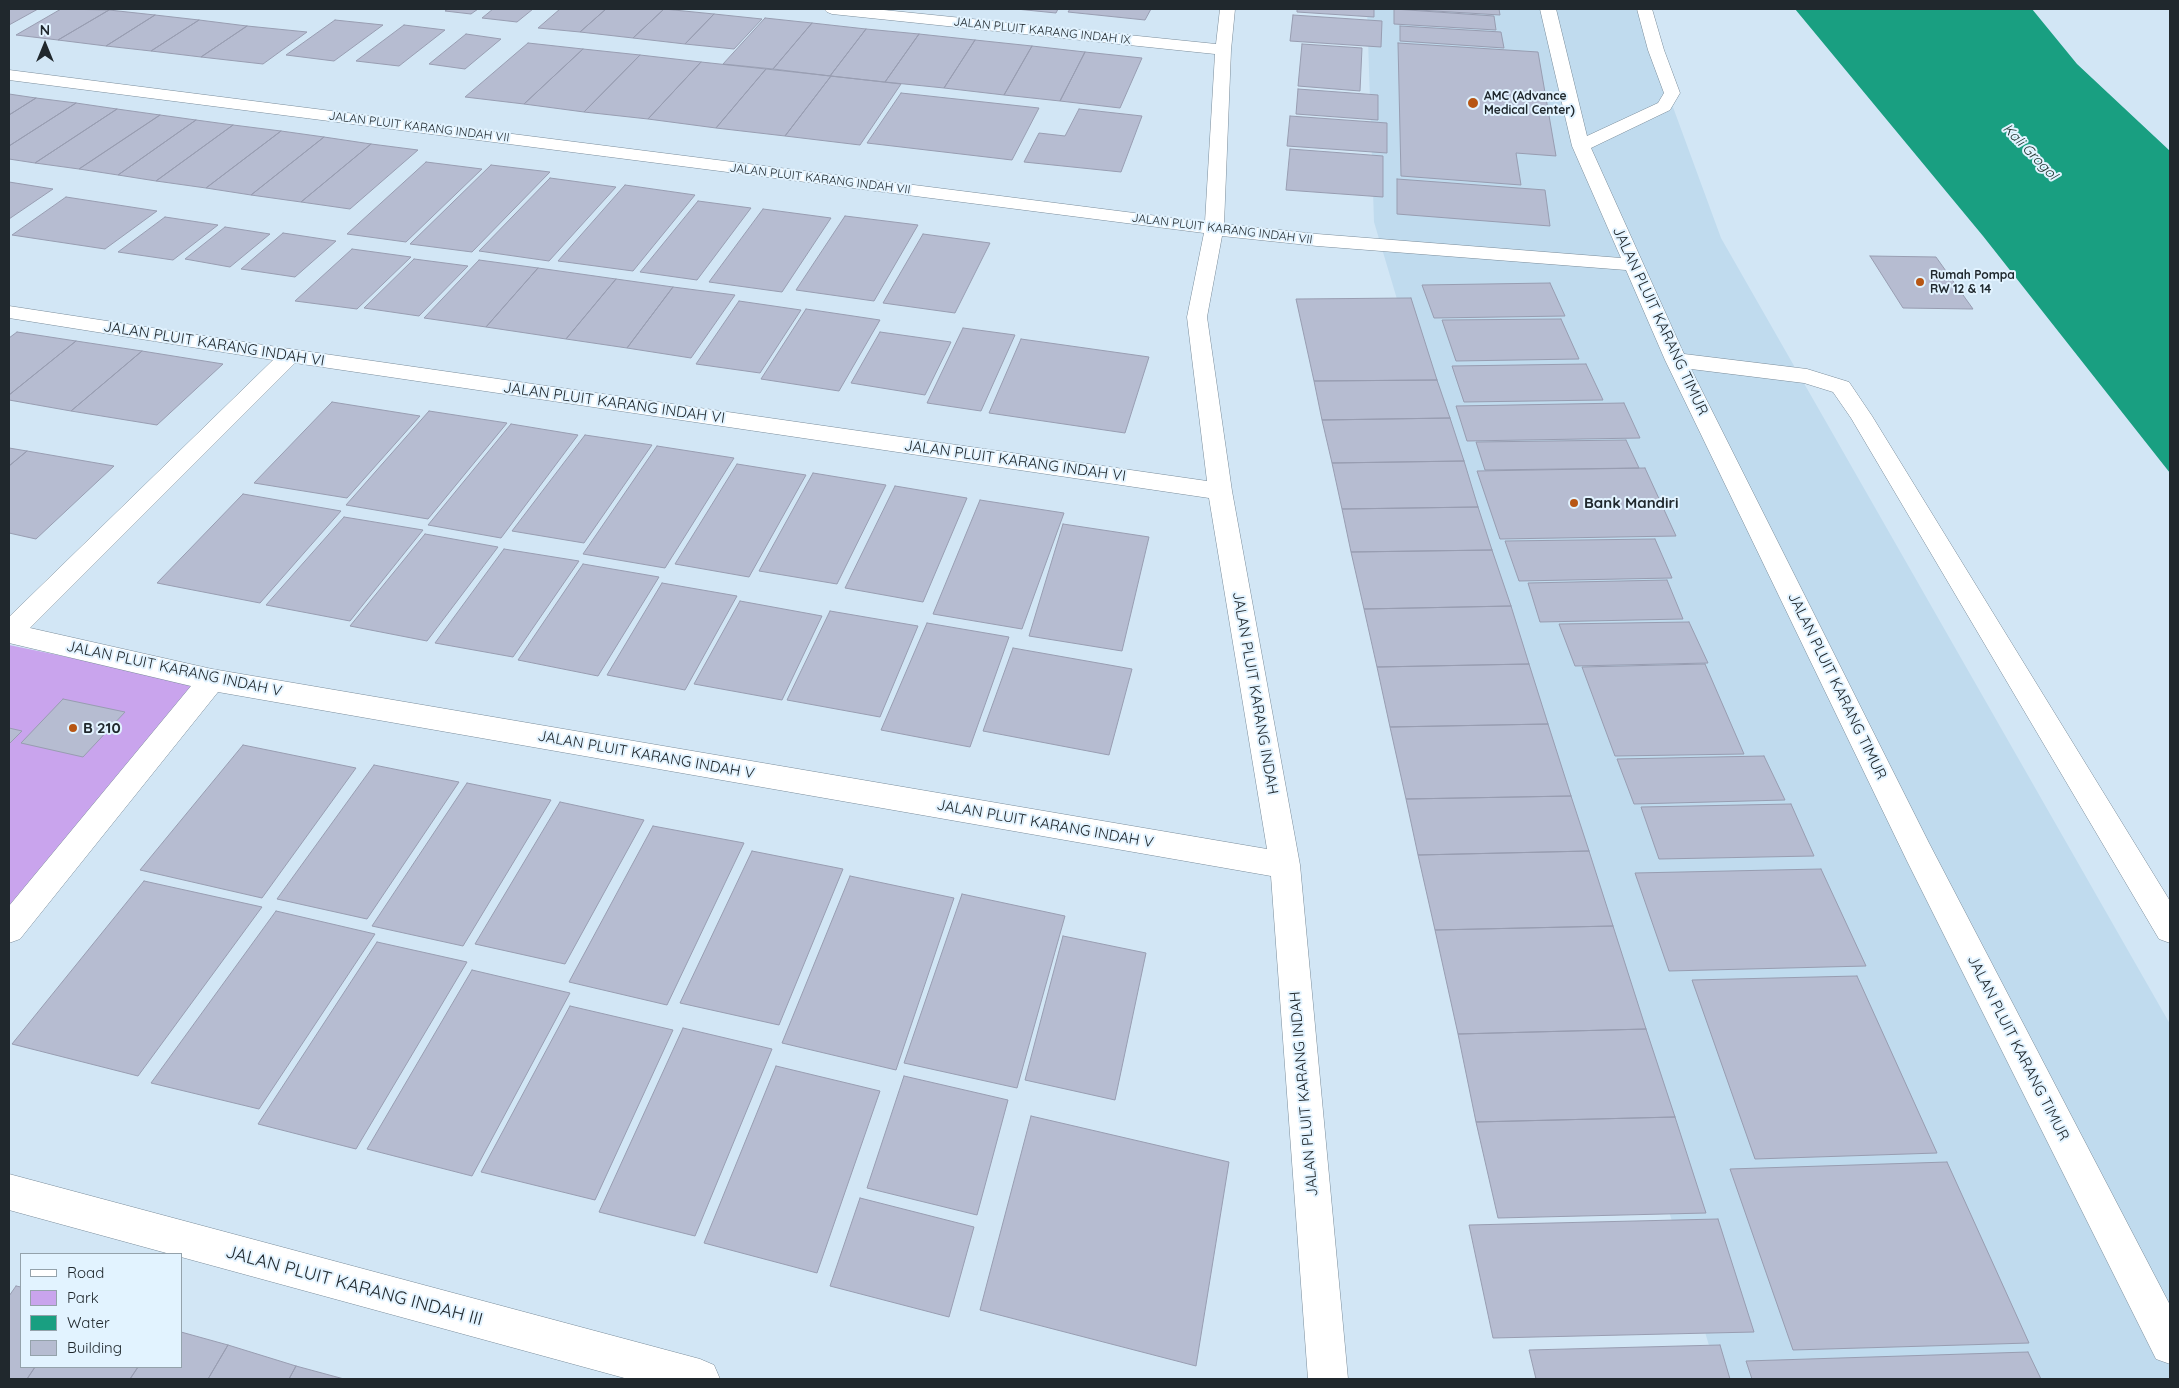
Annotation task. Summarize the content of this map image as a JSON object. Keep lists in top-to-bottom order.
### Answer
{
  "streets": {
    "street": [
      "JALAN PLUIT KARANG INDAH IX",
      "JALAN PLUIT KARANG INDAH VII",
      "JALAN PLUIT KARANG TIMUR",
      "JALAN PLUIT KARANG INDAH VI",
      "JALAN PLUIT KARANG INDAH V",
      "JALAN PLUIT KARANG INDAH",
      "JALAN PLUIT KARANG INDAH III"
    ]
  },
  "crossings": [
    ["JALAN PLUIT KARANG INDAH IX", "JALAN PLUIT KARANG INDAH"],
    ["JALAN PLUIT KARANG INDAH VII", "JALAN PLUIT KARANG TIMUR"],
    ["JALAN PLUIT KARANG INDAH VII", "JALAN PLUIT KARANG INDAH"],
    ["JALAN PLUIT KARANG INDAH VI", "JALAN PLUIT KARANG INDAH"],
    ["JALAN PLUIT KARANG INDAH V", "JALAN PLUIT KARANG INDAH"]
  ],
  "water": ["Kali Grogol"],
  "places": [
    "AMC (Advance Medical Center)",
    "Rumah Pompa RW 12 & 14",
    "Bank Mandiri",
    "B 210"
  ],
  "legend": [
    "Road",
    "Park",
    "Water",
    "Building"
  ],
  "north": "top"
}
